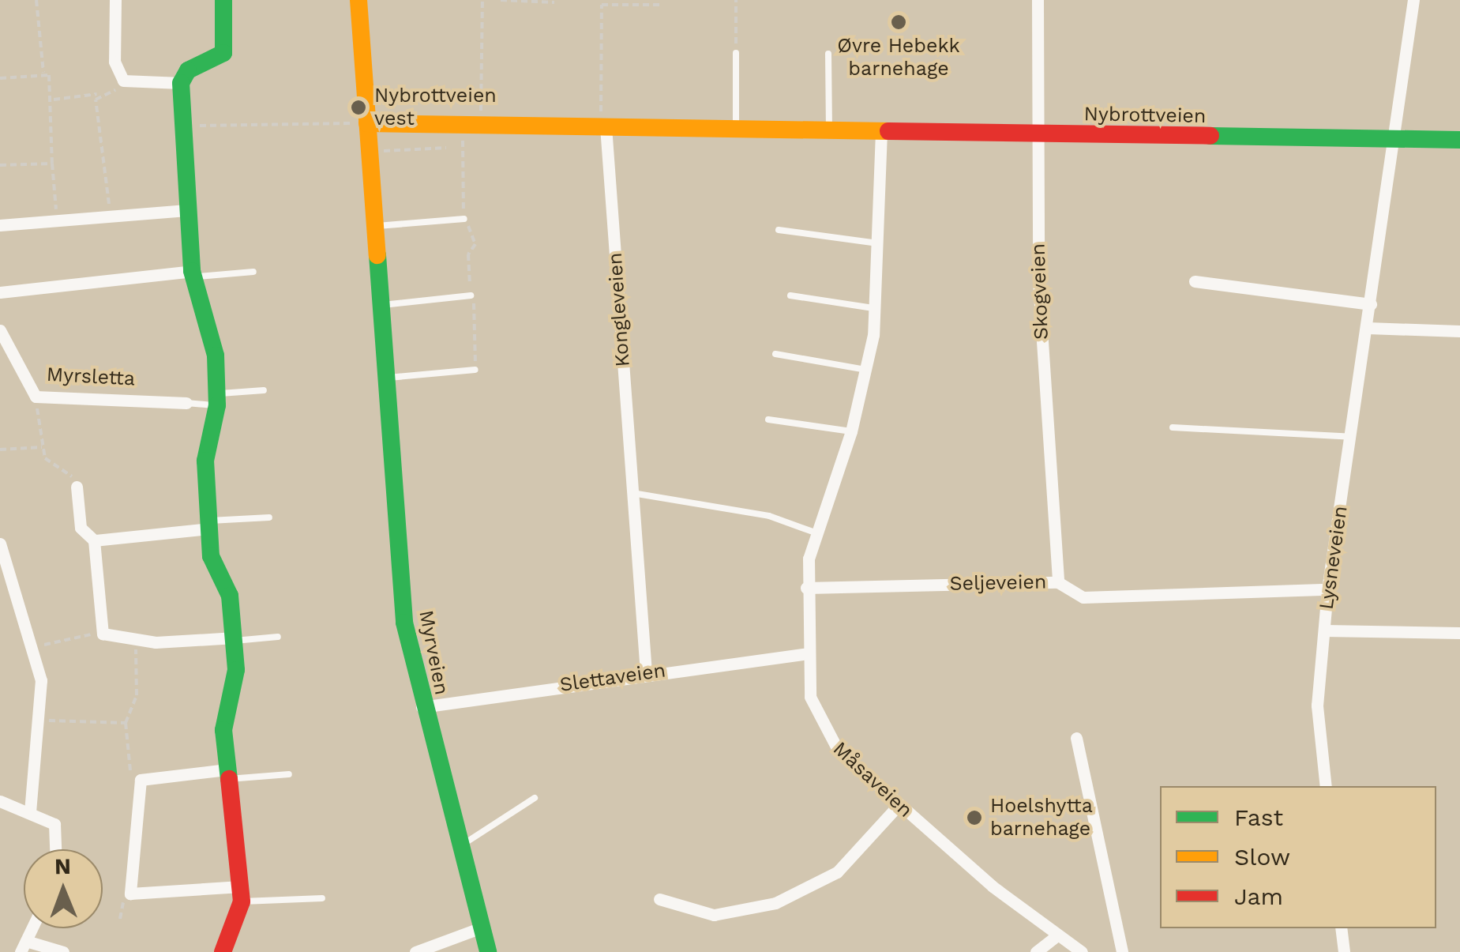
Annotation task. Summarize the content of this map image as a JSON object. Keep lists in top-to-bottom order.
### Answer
{
  "streets": {
    "street": [
      "Nybrottveien",
      "Skogveien",
      "Kongleveien",
      "Myrsletta",
      "Lysneveien",
      "Seljeveien",
      "Myrveien",
      "Slettaveien",
      "Måsaveien"
    ]
  },
  "crossings": [
    ["Nybrottveien", "Skogveien"],
    ["Nybrottveien", "Kongleveien"],
    ["Nybrottveien", "Lysneveien"],
    ["Nybrottveien", "Myrveien"],
    ["Nybrottveien", "Måsaveien"],
    ["Skogveien", "Seljeveien"],
    ["Kongleveien", "Slettaveien"],
    ["Lysneveien", "Seljeveien"],
    ["Seljeveien", "Måsaveien"],
    ["Myrveien", "Slettaveien"],
    ["Slettaveien", "Måsaveien"]
  ],
  "places": ["Øvre Hebekk barnehage", "Nybrottveien vest", "Hoelshytta barnehage"],
  "legend": ["Fast", "Slow", "Jam"],
  "north": "top"
}
